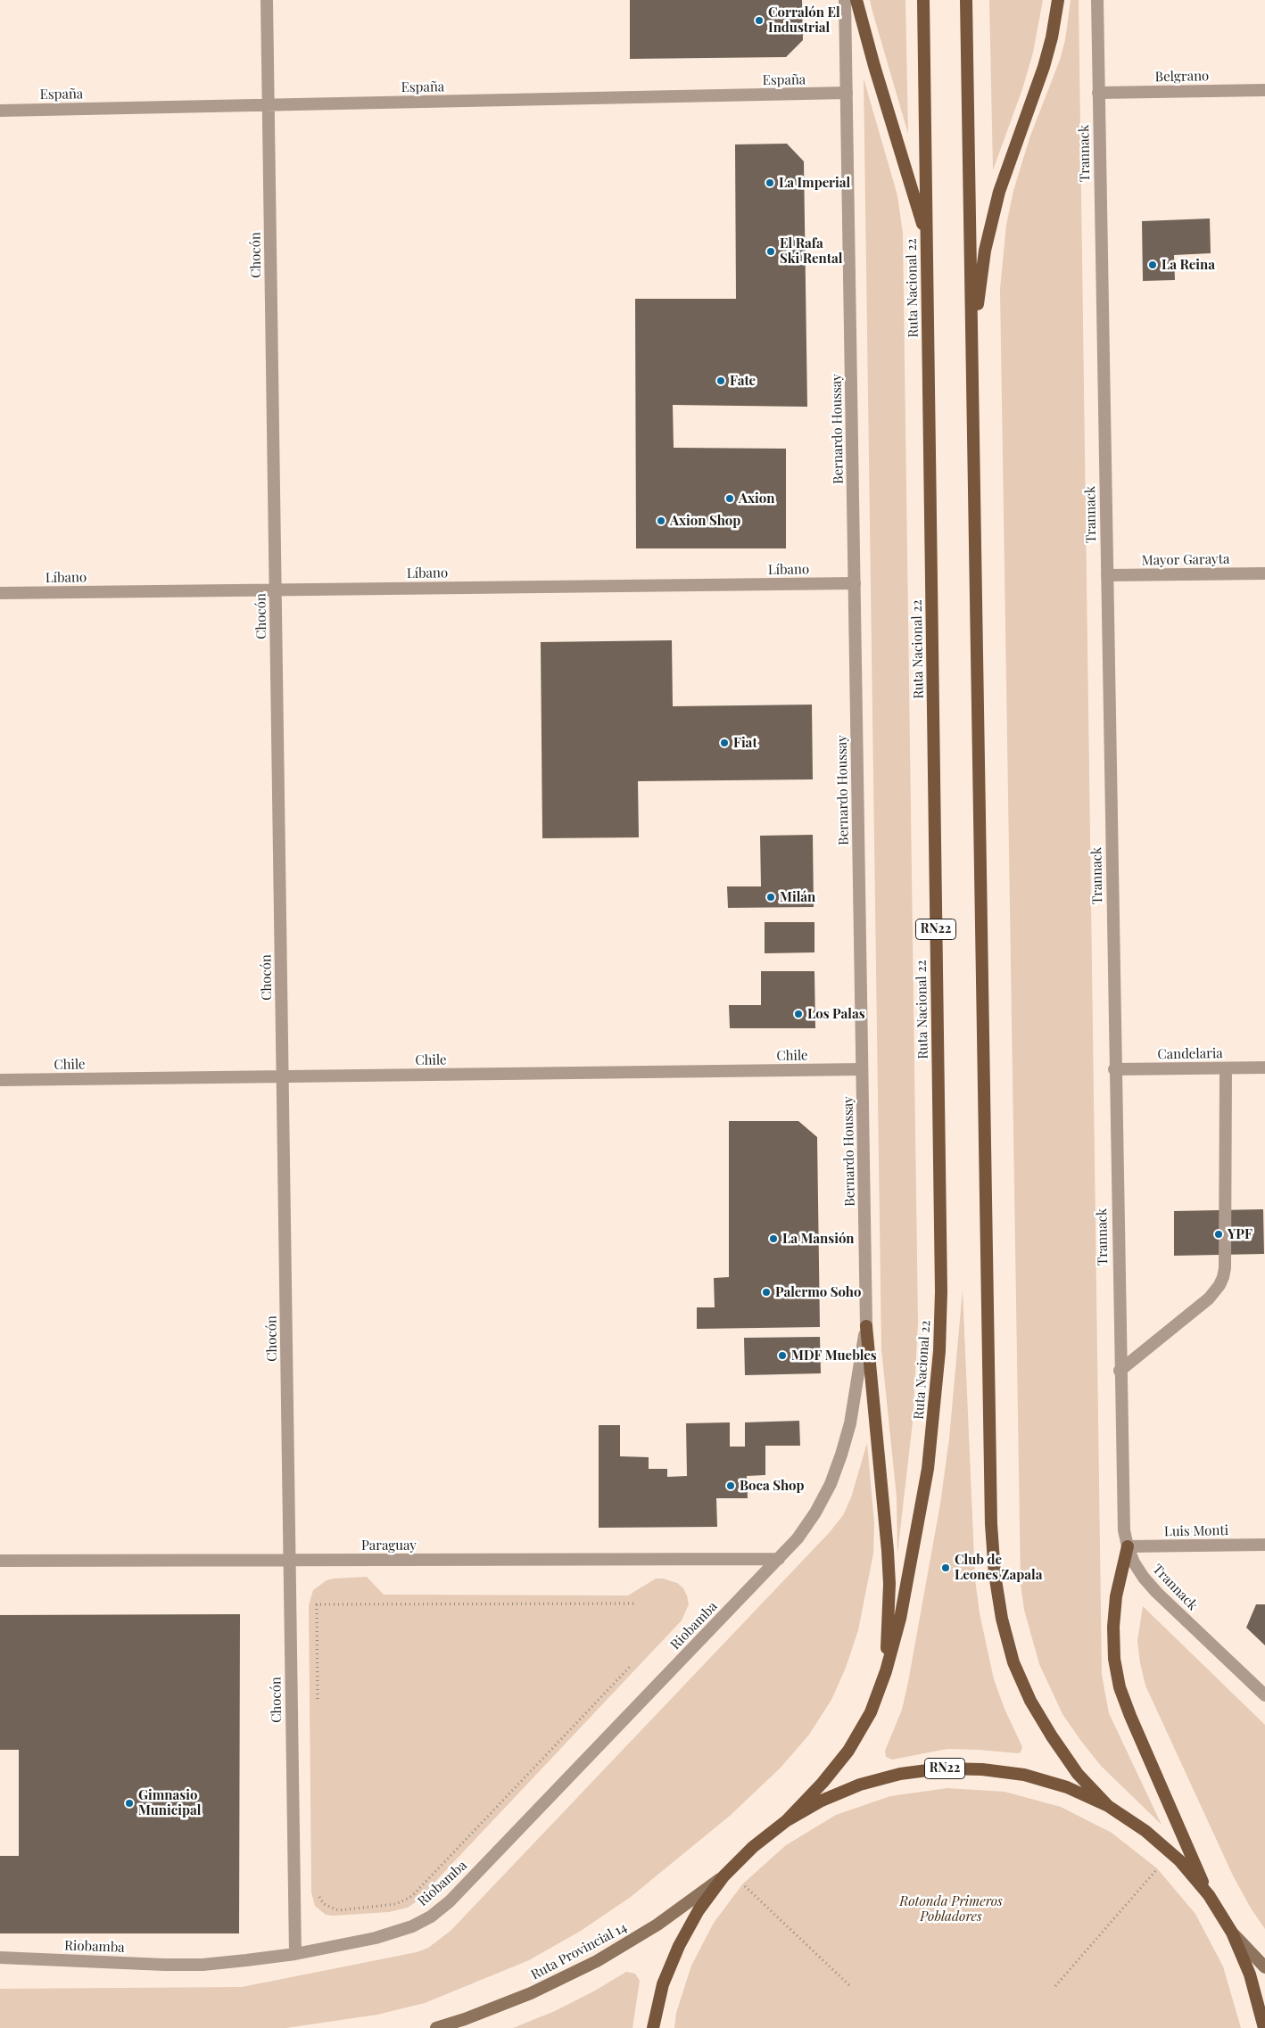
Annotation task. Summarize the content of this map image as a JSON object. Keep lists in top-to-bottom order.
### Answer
{
  "streets": {
    "main road": ["Ruta Nacional 22", "RN22", "Ruta Provincial 14"],
    "street": [
      "Belgrano",
      "España",
      "Trannack",
      "Chocón",
      "Bernardo Houssay",
      "Mayor Garayta",
      "Líbano",
      "Candelaria",
      "Chile",
      "Luis Monti",
      "Paraguay",
      "Riobamba"
    ]
  },
  "crossings": [
    ["Belgrano", "Trannack"],
    ["España", "Chocón"],
    ["España", "Bernardo Houssay"],
    ["Trannack", "Mayor Garayta"],
    ["Trannack", "Candelaria"],
    ["Trannack", "Luis Monti"],
    ["Chocón", "Líbano"],
    ["Chocón", "Chile"],
    ["Chocón", "Paraguay"],
    ["Chocón", "Riobamba"],
    ["Ruta Nacional 22", "RN22"],
    ["Bernardo Houssay", "Líbano"],
    ["Bernardo Houssay", "Chile"],
    ["Bernardo Houssay", "Paraguay"],
    ["Bernardo Houssay", "Riobamba"],
    ["RN22", "Ruta Provincial 14"],
    ["Paraguay", "Riobamba"]
  ],
  "parks": ["Rotonda Primeros Pobladores"],
  "places": [
    "Corralón El Industrial",
    "La Imperial",
    "El Rafa Ski Rental",
    "La Reina",
    "Fate",
    "Axion",
    "Axion Shop",
    "Fiat",
    "Milán",
    "Los Palas",
    "YPF",
    "La Mansión",
    "Palermo Soho",
    "MDF Muebles",
    "Boca Shop",
    "Club de Leones Zapala",
    "Gimnasio Municipal"
  ]
}
